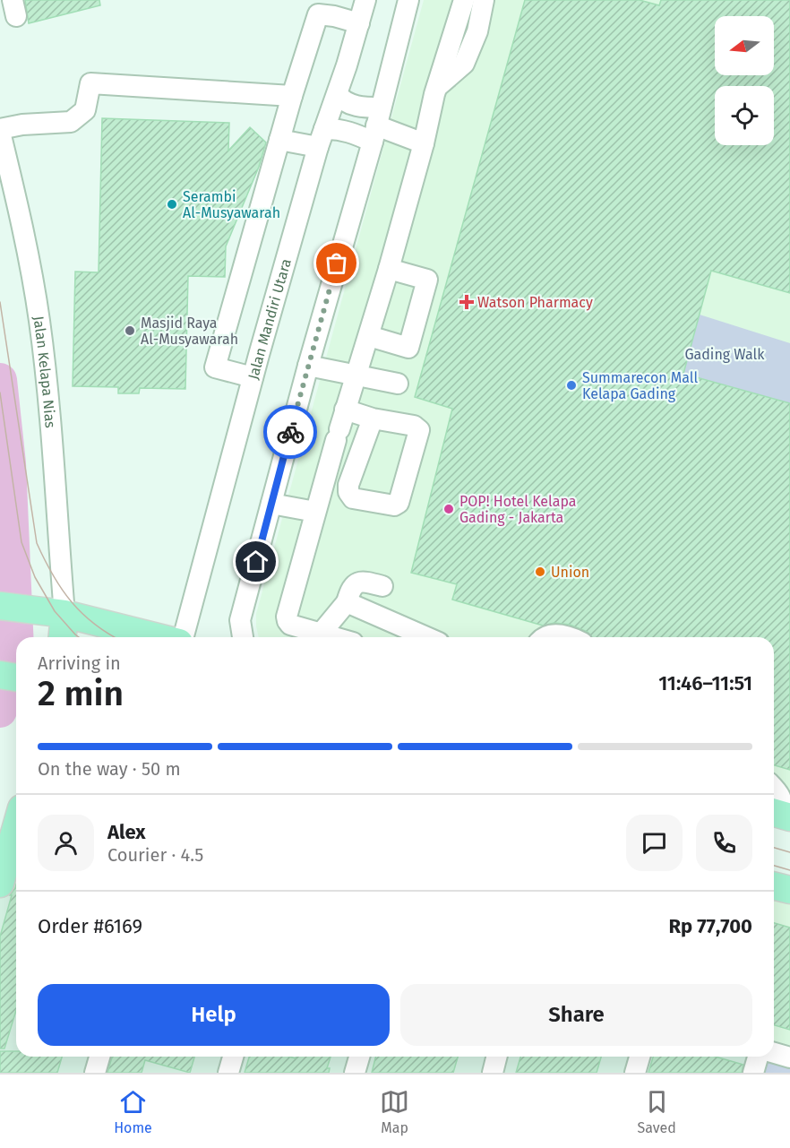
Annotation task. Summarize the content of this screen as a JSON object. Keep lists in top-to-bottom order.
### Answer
{
  "streets": {
    "street": ["Jalan Mandiri Utara", "Jalan Kelapa Nias"]
  },
  "parks": ["Gading Walk"],
  "places": {
    "other": [
      "Serambi Al-Musyawarah",
      "Masjid Raya Al-Musyawarah",
      "Summarecon Mall Kelapa Gading",
      "POP! Hotel Kelapa Gading - Jakarta",
      "Union"
    ],
    "health": ["Watson Pharmacy"]
  },
  "north": "left",
  "page": {
    "heading": ["2 min", "Arriving in", "11:46–11:51"],
    "panel": [
      "Alex",
      "Courier · 4.5",
      "Order #6169",
      "Rp 77,700"
    ],
    "bar": "On the way · 50 m",
    "buttons": ["Help", "Share"],
    "tabs": ["Home", "Map", "Saved"]
  }
}
